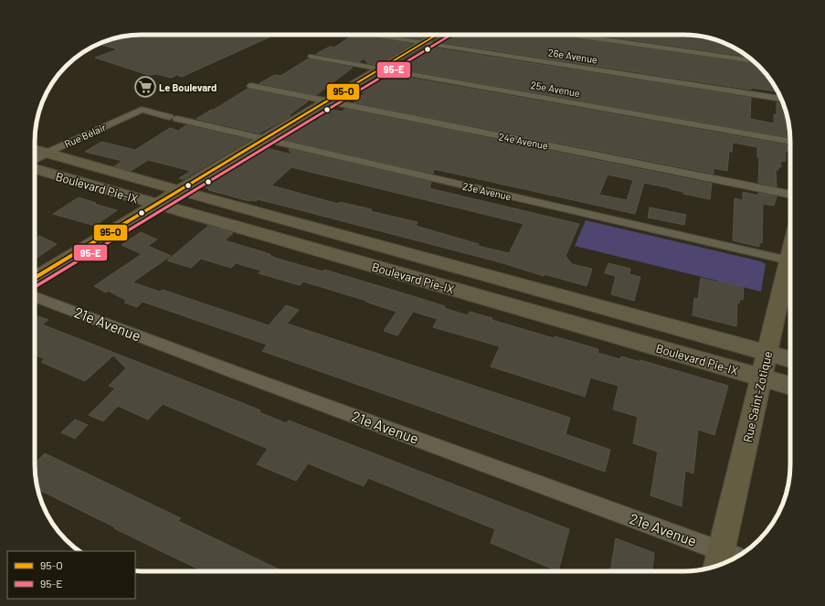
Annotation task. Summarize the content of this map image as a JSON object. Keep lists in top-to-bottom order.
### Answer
{
  "streets": {
    "main road": ["Boulevard Pie-IX"],
    "street": [
      "26e Avenue",
      "25e Avenue",
      "Rue Bélair",
      "24e Avenue",
      "23e Avenue",
      "21e Avenue",
      "Rue Saint-Zotique"
    ]
  },
  "crossings": [
    ["Rue Bélair", "Boulevard Pie-IX"],
    ["Rue Bélair", "23e Avenue"],
    ["Boulevard Pie-IX", "Rue Saint-Zotique"],
    ["21e Avenue", "Rue Saint-Zotique"]
  ],
  "places": {
    "supermarket": ["Le Boulevard"]
  },
  "lines": ["transit line 95-O", "transit line 95-E"],
  "legend": ["95-O", "95-E"]
}
